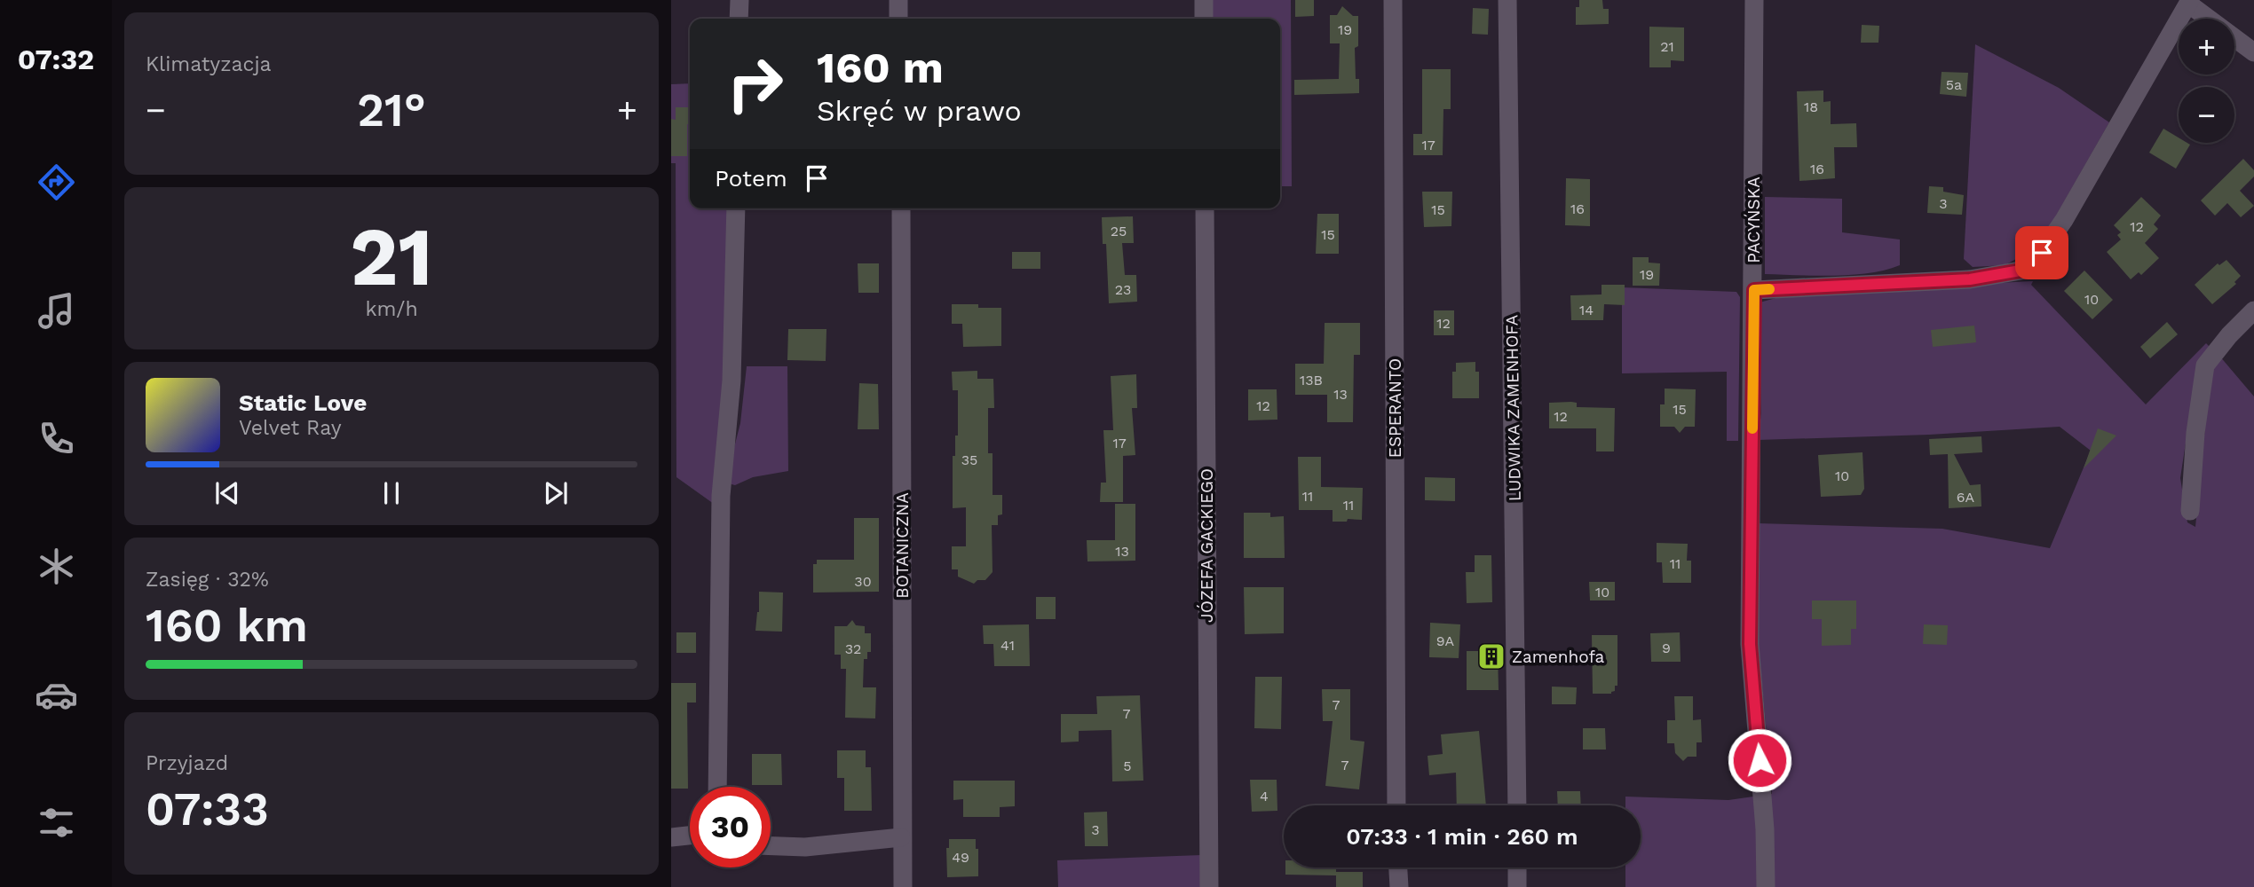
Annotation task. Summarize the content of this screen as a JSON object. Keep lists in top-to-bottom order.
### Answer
{
  "streets": {
    "street": [
      "PACYŃSKA",
      "ESPERANTO",
      "LUDWIKA ZAMENHOFA",
      "BOTANICZNA",
      "JÓZEFA GACKIEGO"
    ]
  },
  "places": {
    "building": ["Zamenhofa"]
  },
  "house_numbers": [
    "19",
    "21",
    "5a",
    "18",
    "17",
    "16",
    "3",
    "16",
    "15",
    "12",
    "25",
    "15",
    "19",
    "23",
    "10",
    "14",
    "12",
    "13B",
    "13",
    "12",
    "15",
    "12",
    "17",
    "35",
    "10",
    "11",
    "6A",
    "11",
    "13",
    "11",
    "30",
    "10",
    "9A",
    "41",
    "9",
    "32",
    "7",
    "7",
    "7",
    "5",
    "4",
    "3",
    "49"
  ],
  "page": {
    "tabs": "07:32",
    "tile": [
      "Klimatyzacja",
      ["21", "km/h"],
      ["Zasięg · 32%", "160 km"],
      ["Przyjazd", "07:33"]
    ],
    "map_buttons": ["+", "−"],
    "turn": ["160 m", "Skręć w prawo"],
    "heat": ["−", "21°", "+"],
    "then": "Potem",
    "song": ["Static Love", "Velvet Ray"],
    "limit": "30",
    "trip": "07:33 · 1 min · 260 m"
  }
}
